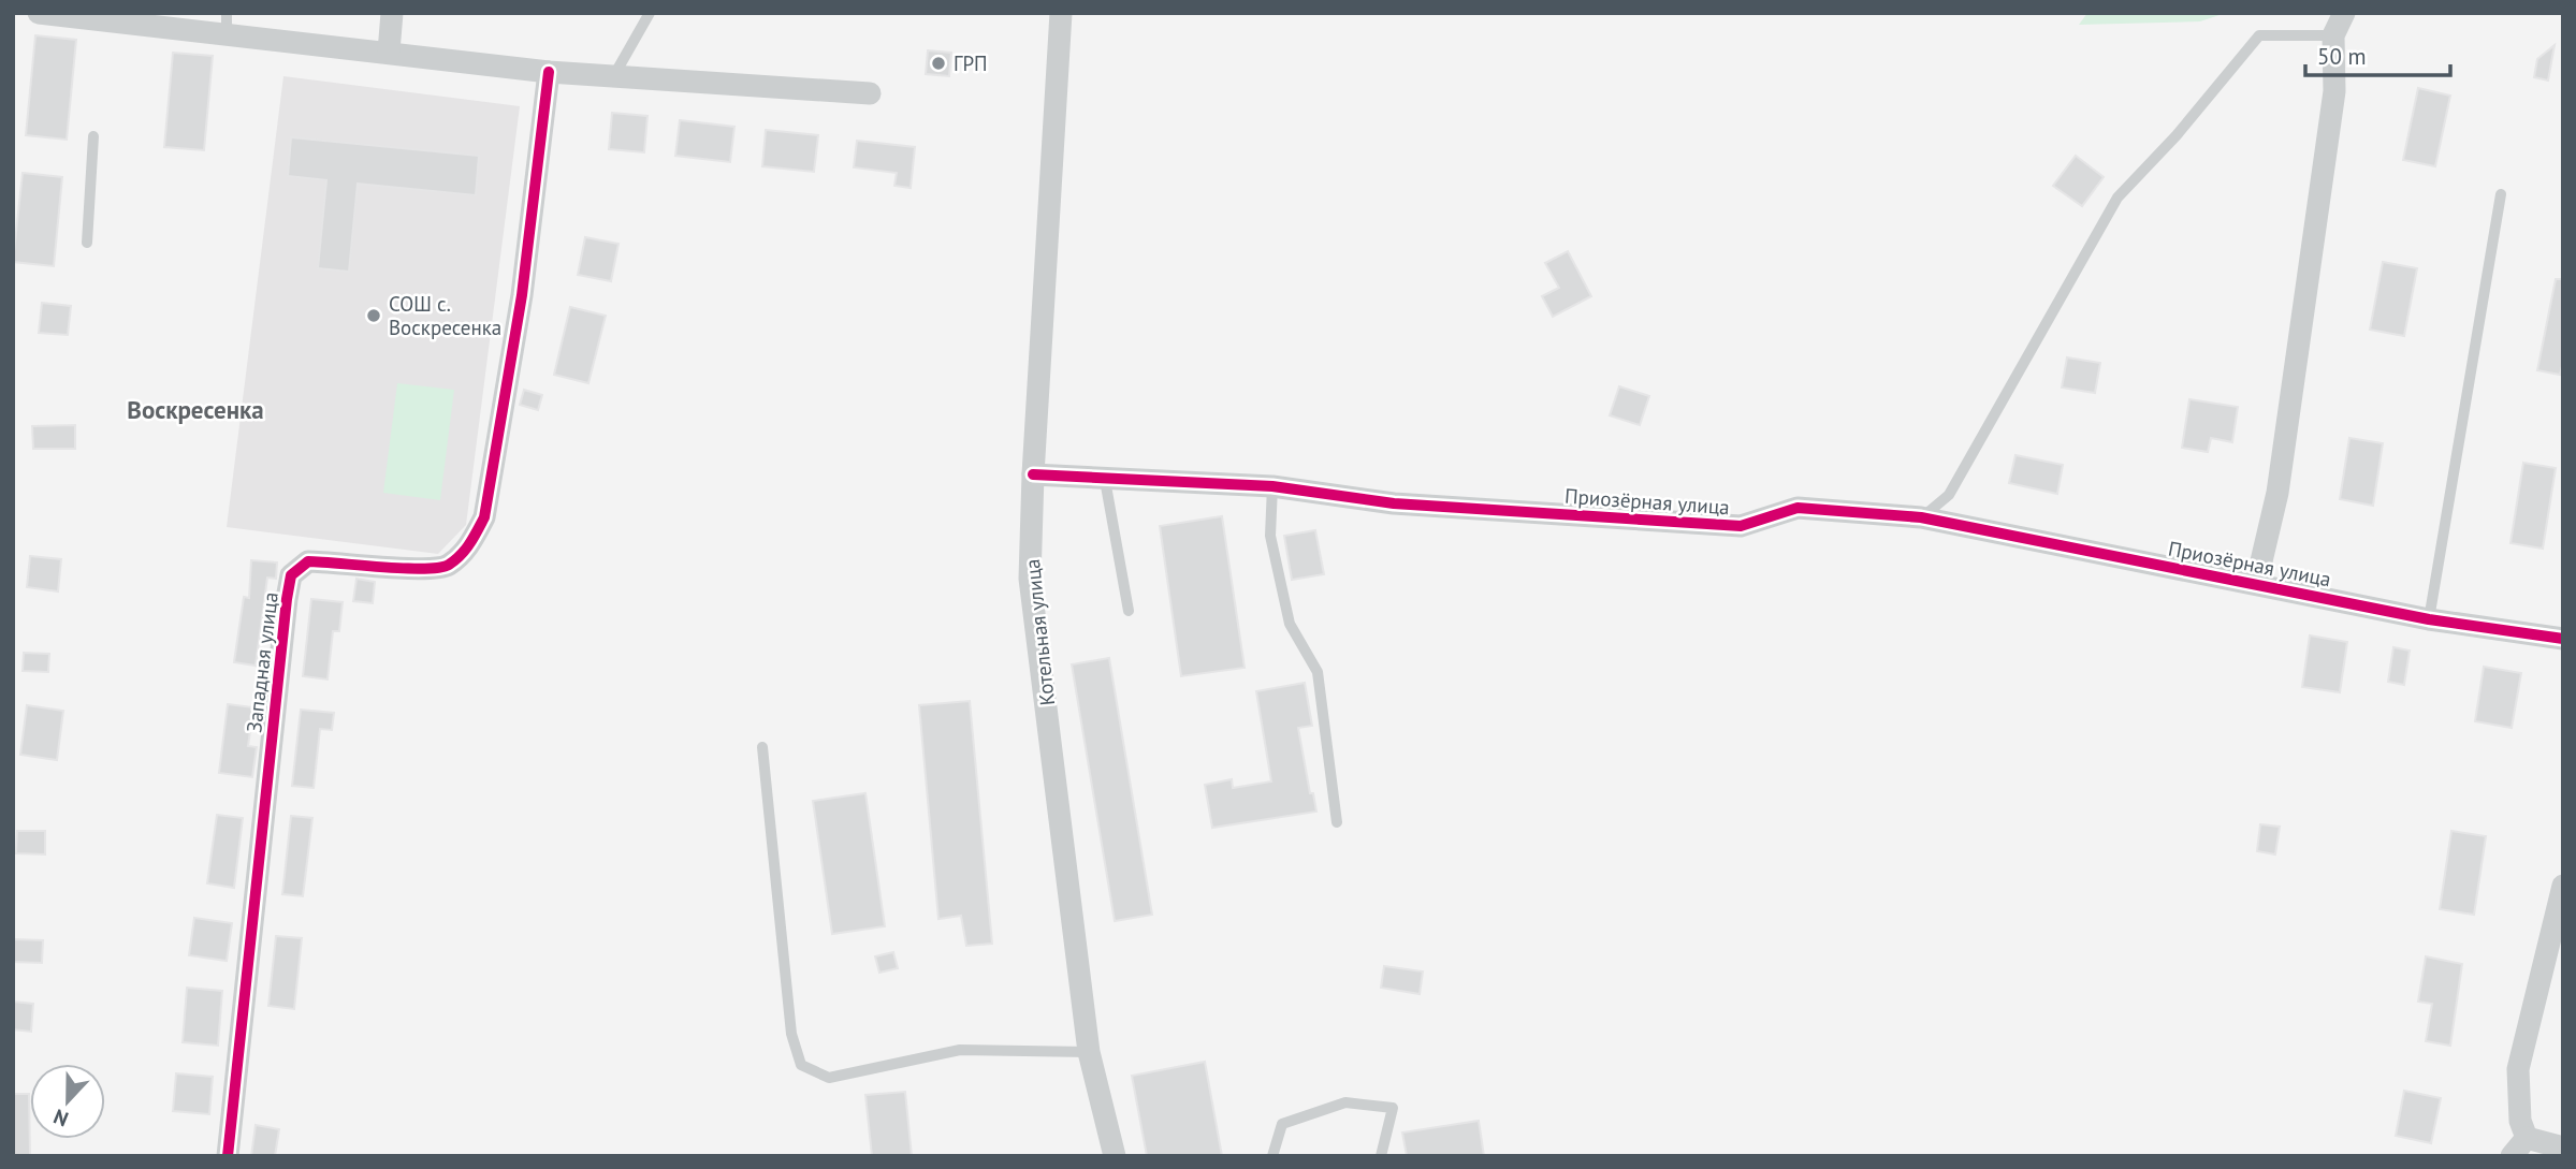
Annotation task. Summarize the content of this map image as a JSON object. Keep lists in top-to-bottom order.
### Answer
{
  "streets": {
    "street": ["Приозёрная улица", "Котельная улица", "Западная улица"]
  },
  "crossings": [
    ["Приозёрная улица", "Котельная улица"]
  ],
  "districts": ["Воскресенка"],
  "places": ["ГРП", "СОШ с. Воскресенка"],
  "scale_bar": "50 m",
  "north": "bottom"
}
